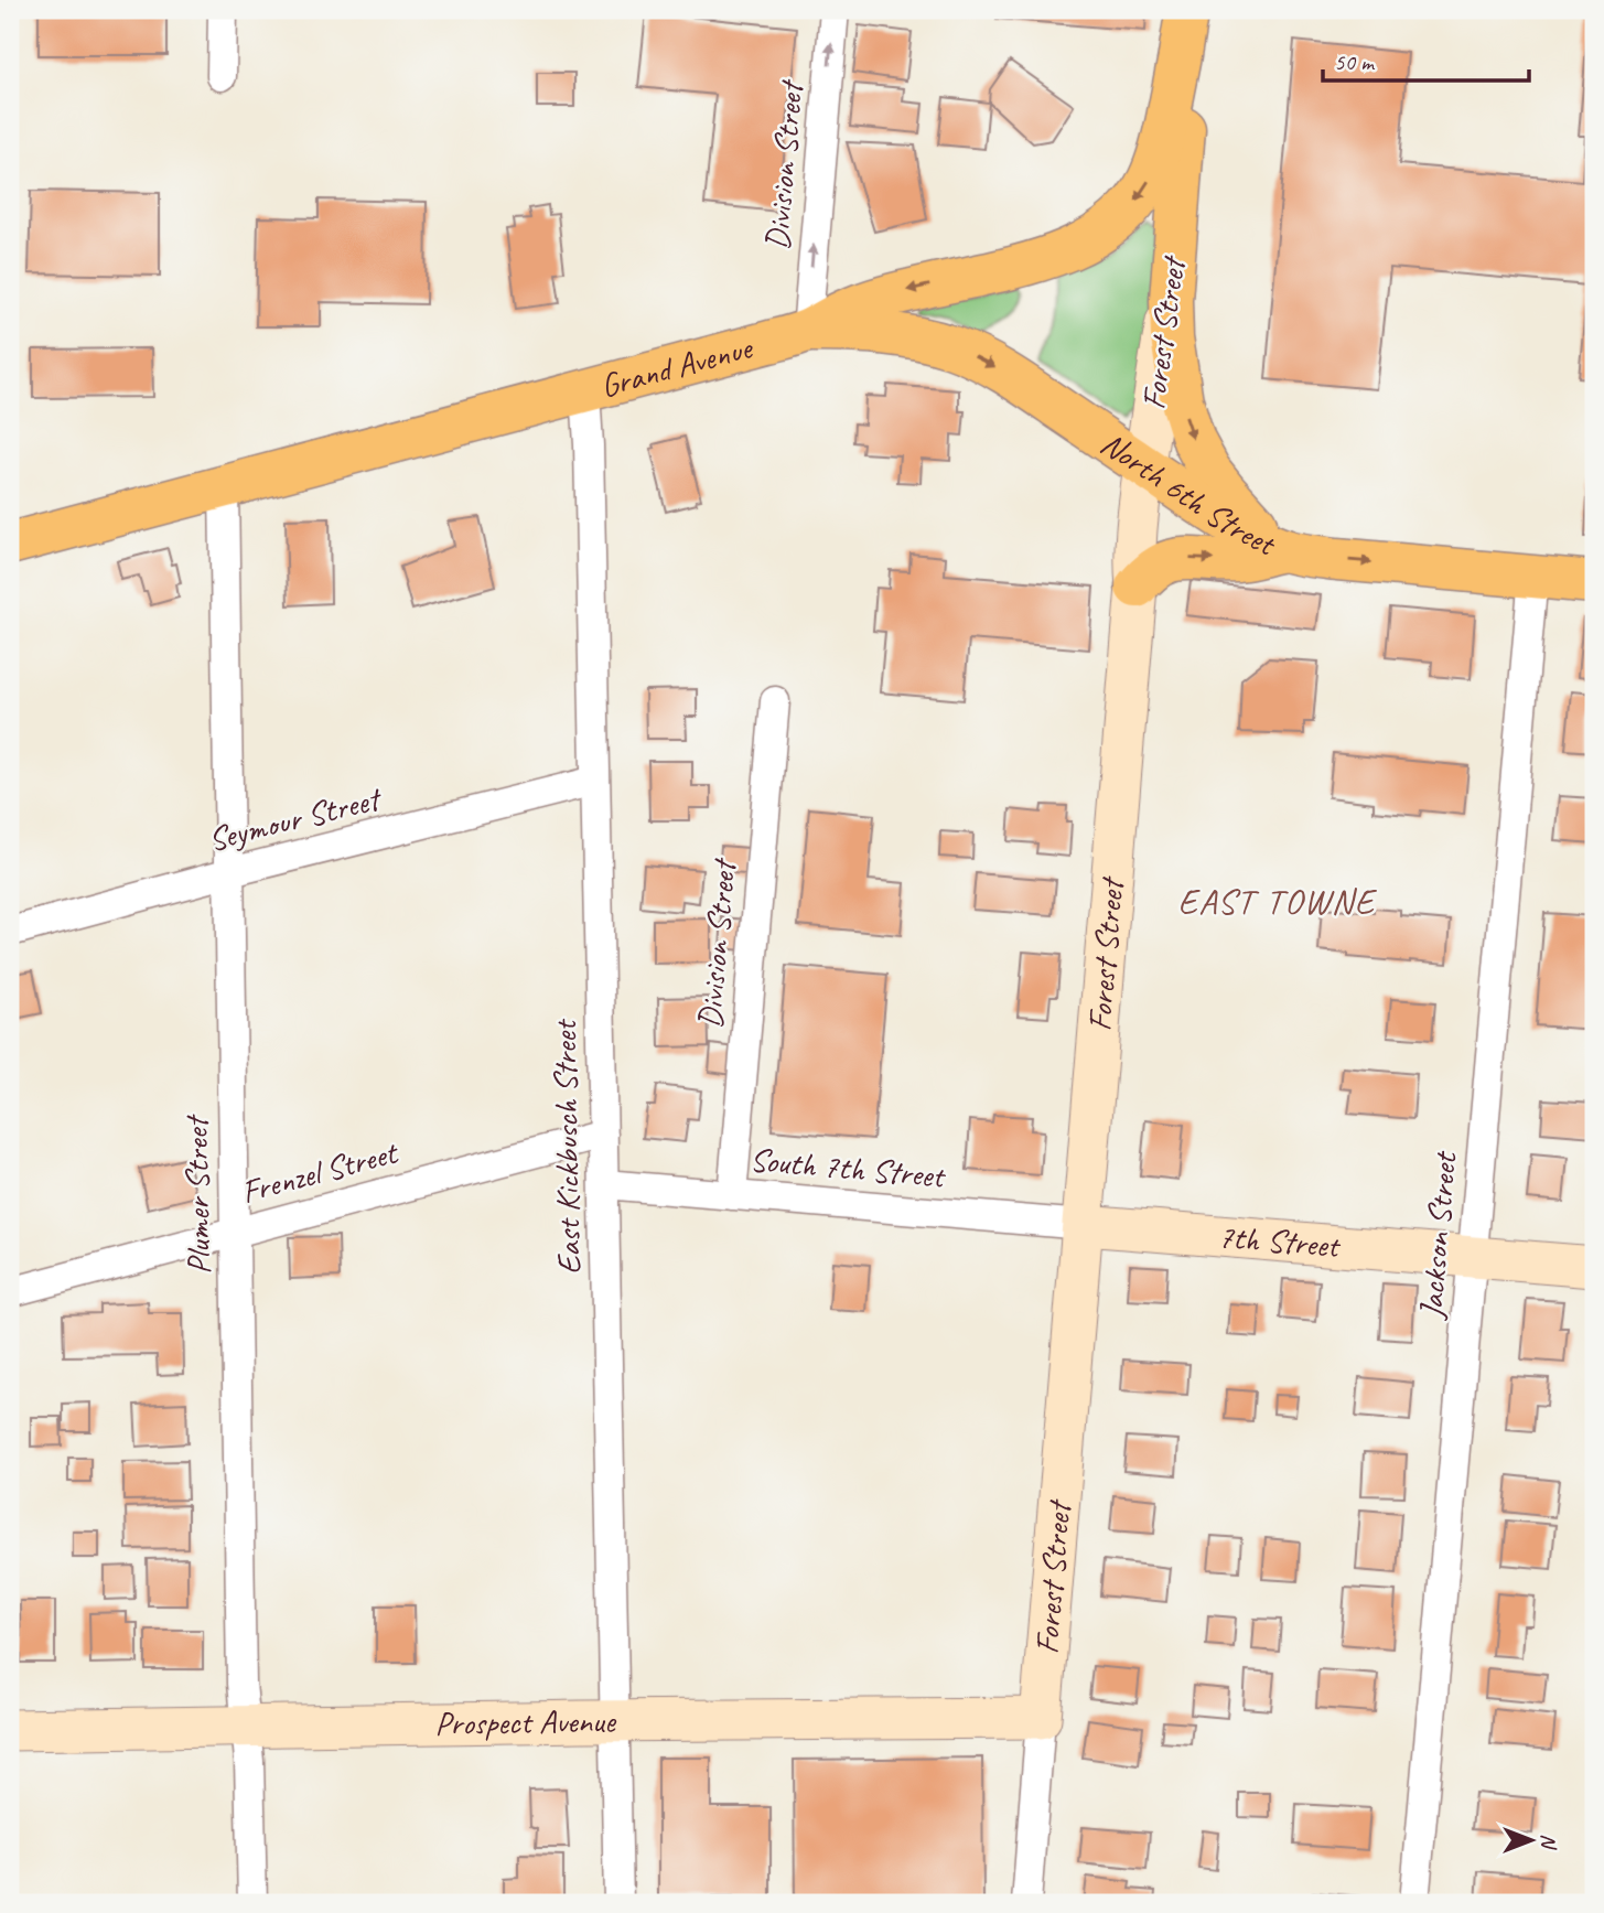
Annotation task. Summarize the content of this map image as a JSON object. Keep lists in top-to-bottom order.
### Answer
{
  "streets": {
    "main road": ["Forest Street", "Grand Avenue", "North 6th Street"],
    "street": [
      "Division Street",
      "Seymour Street",
      "East Kickbusch Street",
      "South 7th Street",
      "Frenzel Street",
      "Plumer Street",
      "Jackson Street",
      "7th Street",
      "Prospect Avenue"
    ]
  },
  "crossings": [
    ["Division Street", "Grand Avenue"],
    ["Division Street", "North 6th Street"],
    ["Division Street", "South 7th Street"],
    ["Forest Street", "Grand Avenue"],
    ["Forest Street", "North 6th Street"],
    ["Forest Street", "South 7th Street"],
    ["Forest Street", "7th Street"],
    ["Forest Street", "Prospect Avenue"],
    ["Grand Avenue", "North 6th Street"],
    ["Grand Avenue", "East Kickbusch Street"],
    ["Grand Avenue", "Plumer Street"],
    ["North 6th Street", "Jackson Street"],
    ["Seymour Street", "East Kickbusch Street"],
    ["Seymour Street", "Plumer Street"],
    ["East Kickbusch Street", "South 7th Street"],
    ["East Kickbusch Street", "Frenzel Street"],
    ["East Kickbusch Street", "Prospect Avenue"],
    ["South 7th Street", "7th Street"],
    ["Frenzel Street", "Plumer Street"],
    ["Plumer Street", "Prospect Avenue"],
    ["Jackson Street", "7th Street"]
  ],
  "one_way": ["Division Street", "Grand Avenue", "North 6th Street"],
  "districts": ["EAST TOWNE"],
  "scale_bar": "50 m",
  "north": "right"
}
